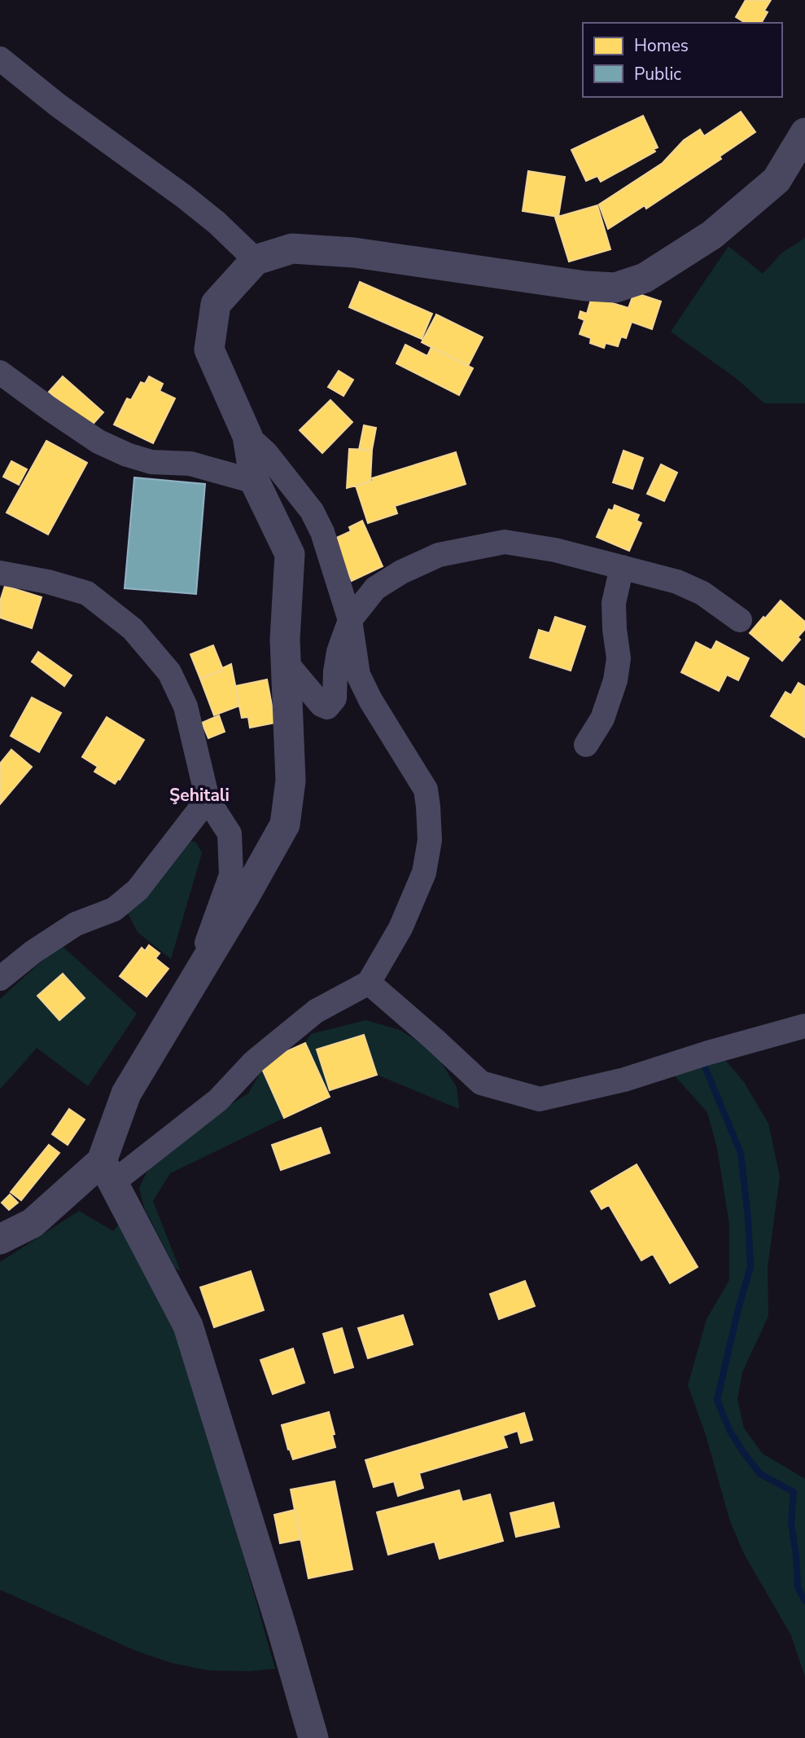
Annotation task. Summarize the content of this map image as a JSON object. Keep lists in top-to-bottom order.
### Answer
{
  "districts": ["Şehitali"],
  "legend": ["Homes", "Public"]
}
